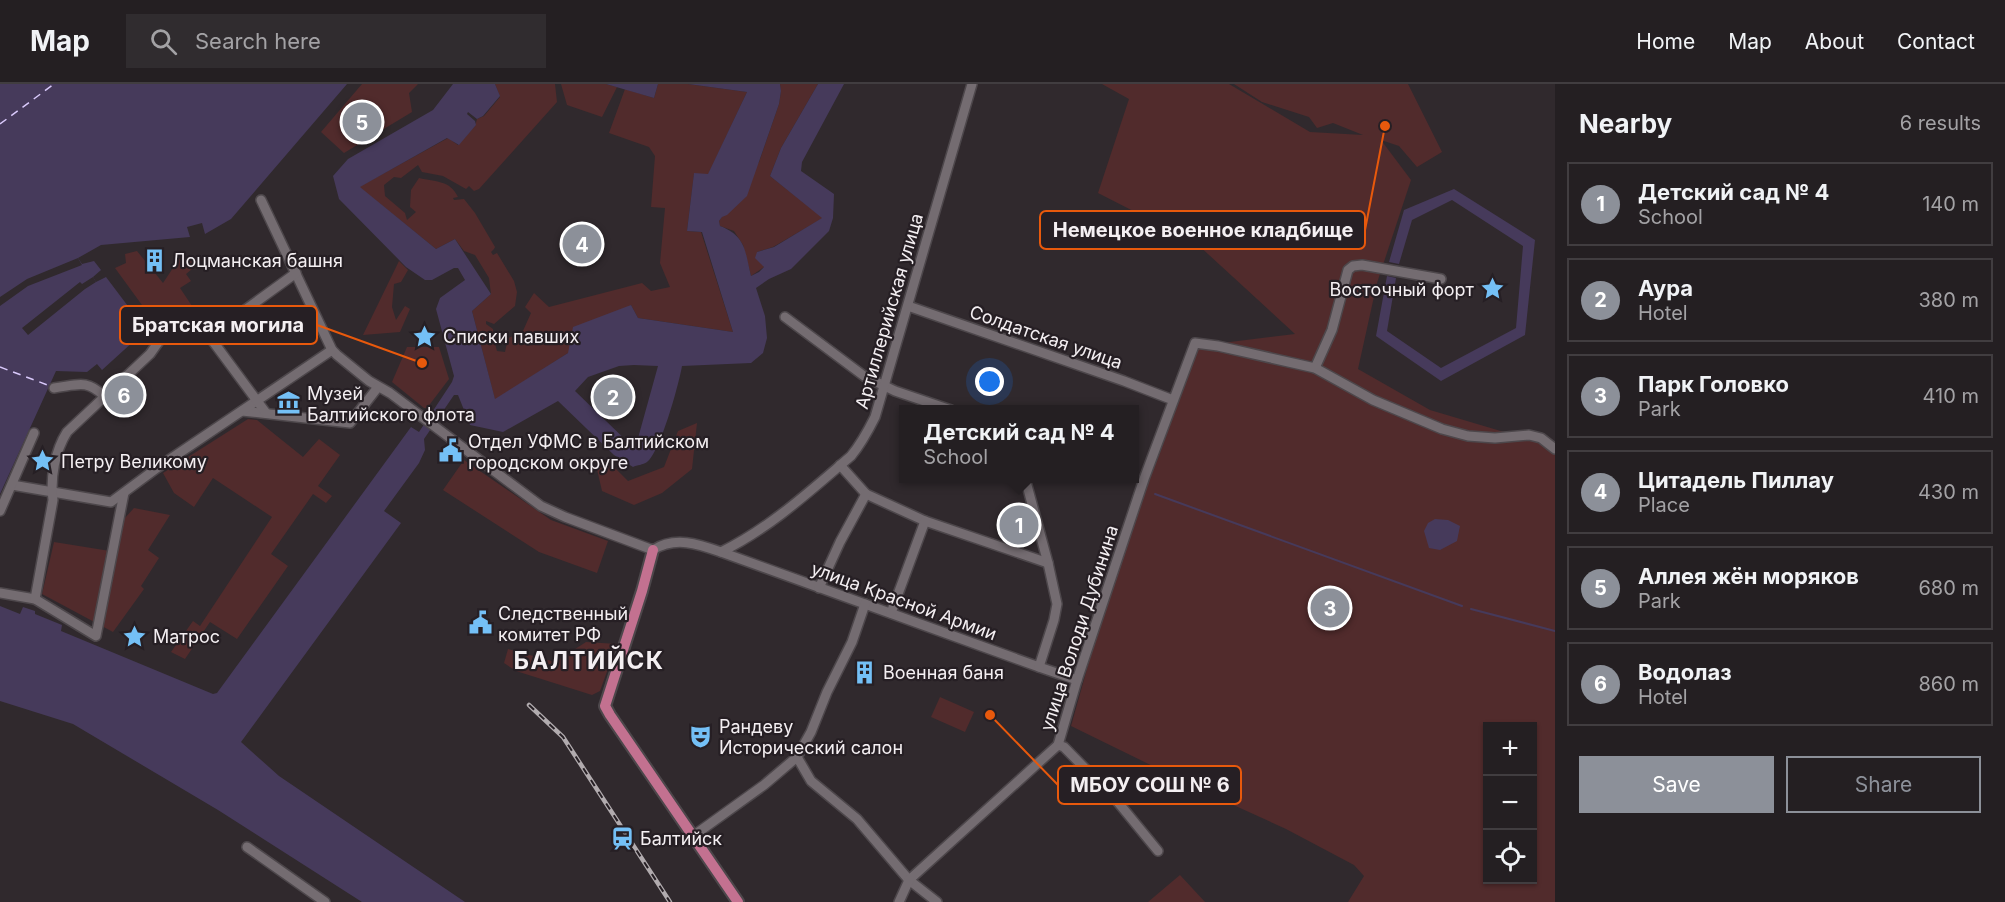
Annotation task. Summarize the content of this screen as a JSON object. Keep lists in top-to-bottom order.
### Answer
{
  "streets": {
    "street": [
      "Артиллерийская улица",
      "Солдатская улица",
      "улица Красной Армии",
      "улица Володи Дубинина"
    ]
  },
  "crossings": [
    ["Артиллерийская улица", "Солдатская улица"],
    ["Артиллерийская улица", "улица Красной Армии"],
    ["Солдатская улица", "улица Володи Дубинина"],
    ["улица Красной Армии", "улица Володи Дубинина"]
  ],
  "districts": ["БАЛТИЙСК"],
  "places": {
    "other": ["Немецкое военное кладбище", "Братская могила", "МБОУ СОШ № 6"],
    "building": ["Лоцманская башня", "Военная баня"],
    "place": [
      "Восточный форт",
      "Списки павших",
      "Петру Великому",
      "Матрос"
    ],
    "museum": ["Музей Балтийского флота"],
    "public building": ["Отдел УФМС в Балтийском городском округе", "Следственный комитет РФ"],
    "theatre": ["Рандеву Исторический салон"],
    "station": ["Балтийск"]
  },
  "page": {
    "header": "Map",
    "search": "Search here",
    "nav": [
      "Home",
      "Map",
      "About",
      "Contact"
    ],
    "heading": ["Nearby", "6 results"],
    "pins": [
      "5",
      "4",
      "6",
      "2",
      "1",
      "3"
    ],
    "list": [
      {
        "mark": "1",
        "name": "Детский сад № 4",
        "note": "School",
        "value": "140 m"
      },
      {
        "mark": "2",
        "name": "Аура",
        "note": "Hotel",
        "value": "380 m"
      },
      {
        "mark": "3",
        "name": "Парк Головко",
        "note": "Park",
        "value": "410 m"
      },
      {
        "mark": "4",
        "name": "Цитадель Пиллау",
        "note": "Place",
        "value": "430 m"
      },
      {
        "mark": "5",
        "name": "Аллея жён моряков",
        "note": "Park",
        "value": "680 m"
      },
      {
        "mark": "6",
        "name": "Водолаз",
        "note": "Hotel",
        "value": "860 m"
      }
    ],
    "popup": ["Детский сад № 4", "School"],
    "map_buttons": ["+", "−"],
    "buttons": ["Save", "Share"]
  }
}
